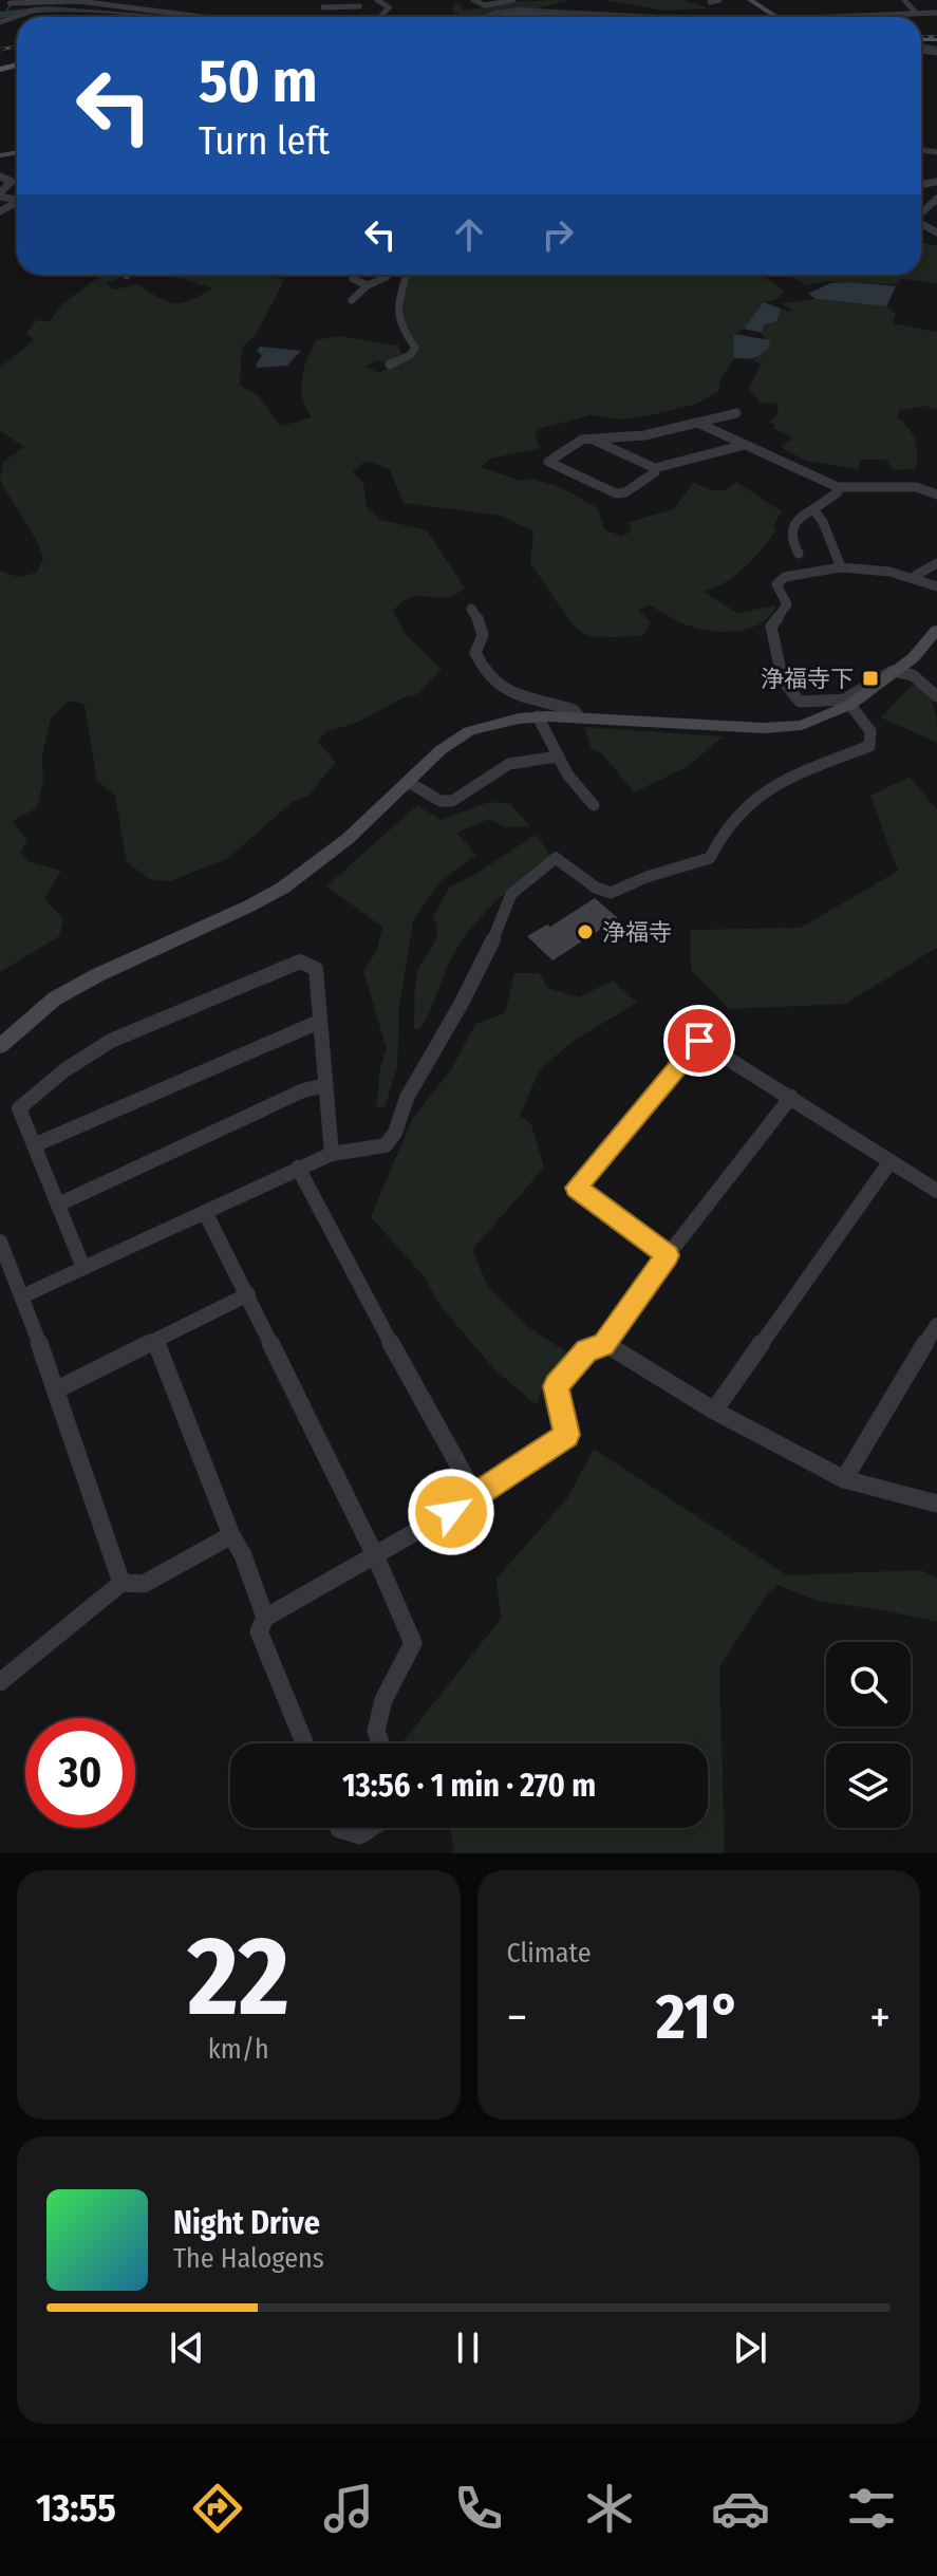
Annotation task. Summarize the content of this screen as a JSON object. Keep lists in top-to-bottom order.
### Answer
{
  "places": {
    "transit": ["浄福寺下"],
    "other": ["浄福寺"]
  },
  "page": {
    "turn": ["50 m", "Turn left"],
    "limit": "30",
    "trip": "13:56 · 1 min · 270 m",
    "tile": [
      ["22", "km/h"],
      "Climate"
    ],
    "heat": ["−", "21°", "+"],
    "song": ["Night Drive", "The Halogens"],
    "tabs": "13:55"
  }
}
